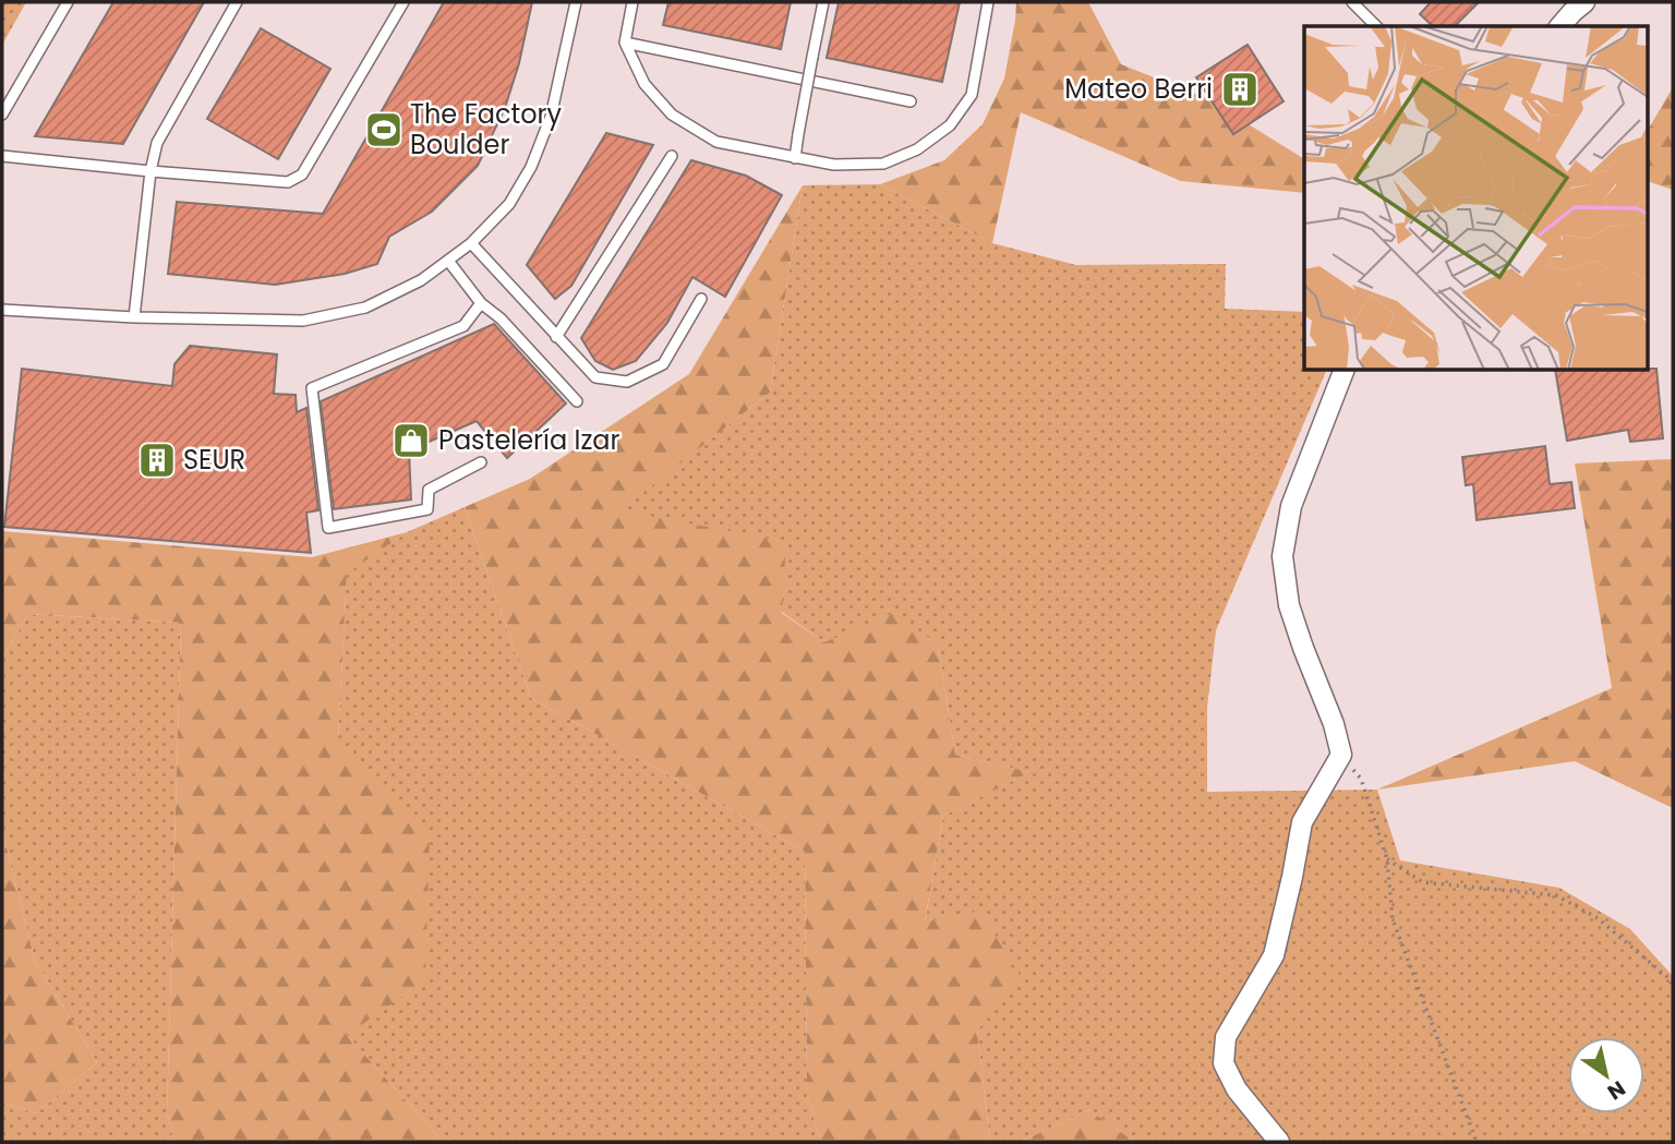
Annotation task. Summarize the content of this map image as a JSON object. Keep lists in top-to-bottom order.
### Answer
{
  "places": {
    "building": ["Mateo Berri", "SEUR"],
    "sports": ["The Factory Boulder"],
    "shop": ["Pastelería Izar"]
  },
  "north": "bottom right"
}
